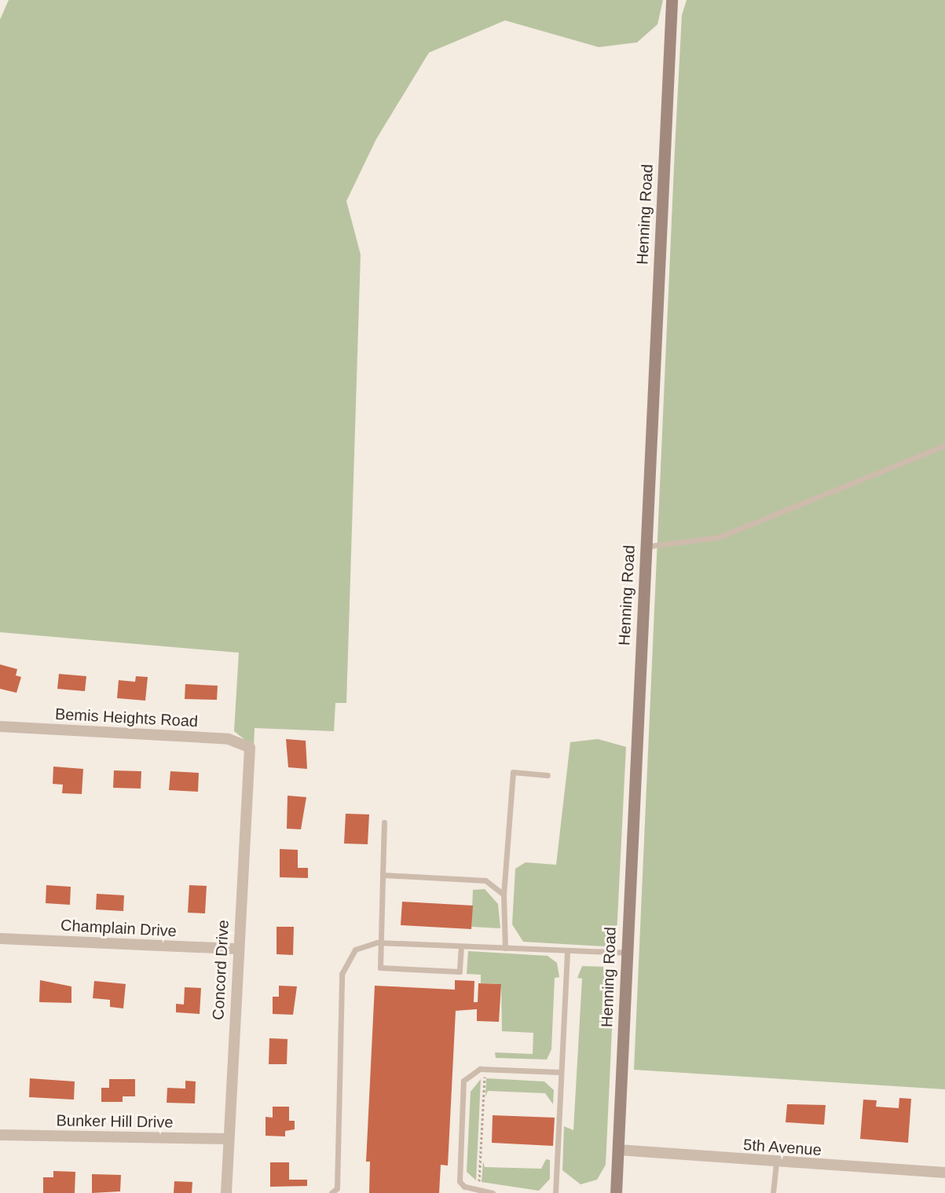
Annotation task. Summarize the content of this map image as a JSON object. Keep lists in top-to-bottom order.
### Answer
{
  "streets": {
    "street": [
      "Henning Road",
      "Bemis Heights Road",
      "Champlain Drive",
      "Concord Drive",
      "Bunker Hill Drive",
      "5th Avenue"
    ]
  },
  "crossings": [
    ["Henning Road", "5th Avenue"],
    ["Bemis Heights Road", "Concord Drive"],
    ["Champlain Drive", "Concord Drive"],
    ["Concord Drive", "Bunker Hill Drive"]
  ]
}
